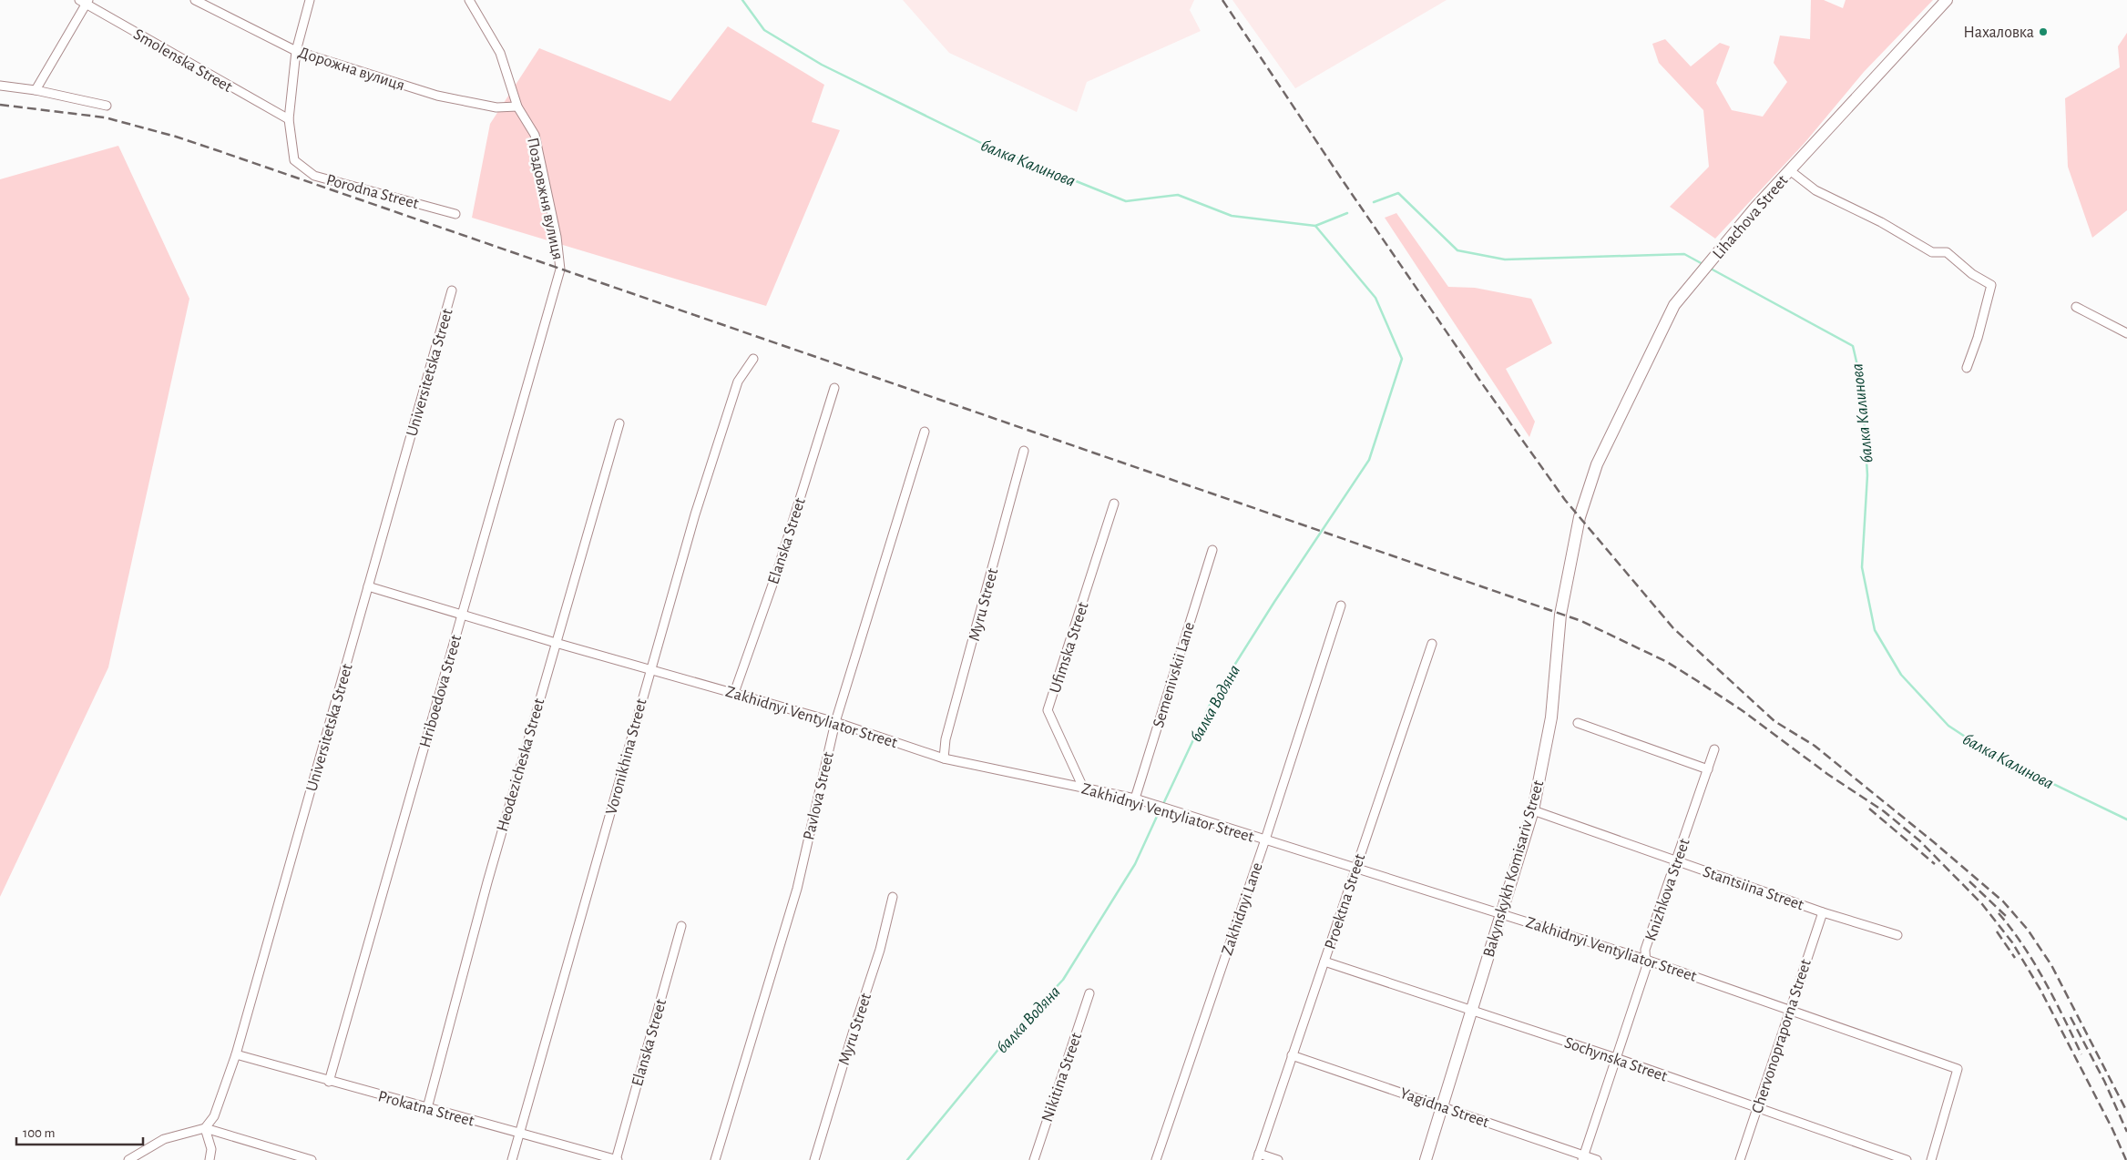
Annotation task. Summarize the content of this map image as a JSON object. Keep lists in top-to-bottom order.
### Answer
{
  "streets": {
    "street": [
      "Smolenska Street",
      "Дорожна вулиця",
      "Porodna Street",
      "Поздовжня вулиця",
      "Lihachova Street",
      "Universitetska Street",
      "Elanska Street",
      "Myru Street",
      "Ufimska Street",
      "Semenivskii Lane",
      "Hriboedova Street",
      "Zakhidnyi Ventyliator Street",
      "Voronikhina Street",
      "Heodezicheska Street",
      "Pavlova Street",
      "Bakynskykh Komisariv Street",
      "Stantsiina Street",
      "Knizhkova Street",
      "Proektna Street",
      "Zakhidnyi Lane",
      "Chervonopraporna Street",
      "Sochynska Street",
      "Nikitina Street",
      "Yagidna Street",
      "Prokatna Street"
    ]
  },
  "crossings": [
    ["Smolenska Street", "Porodna Street"],
    ["Дорожна вулиця", "Поздовжня вулиця"],
    ["Поздовжня вулиця", "Hriboedova Street"],
    ["Lihachova Street", "Bakynskykh Komisariv Street"],
    ["Universitetska Street", "Zakhidnyi Ventyliator Street"],
    ["Universitetska Street", "Prokatna Street"],
    ["Elanska Street", "Zakhidnyi Ventyliator Street"],
    ["Elanska Street", "Prokatna Street"],
    ["Myru Street", "Zakhidnyi Ventyliator Street"],
    ["Ufimska Street", "Zakhidnyi Ventyliator Street"],
    ["Semenivskii Lane", "Zakhidnyi Ventyliator Street"],
    ["Hriboedova Street", "Zakhidnyi Ventyliator Street"],
    ["Hriboedova Street", "Prokatna Street"],
    ["Zakhidnyi Ventyliator Street", "Voronikhina Street"],
    ["Zakhidnyi Ventyliator Street", "Heodezicheska Street"],
    ["Zakhidnyi Ventyliator Street", "Pavlova Street"],
    ["Zakhidnyi Ventyliator Street", "Bakynskykh Komisariv Street"],
    ["Zakhidnyi Ventyliator Street", "Knizhkova Street"],
    ["Zakhidnyi Ventyliator Street", "Proektna Street"],
    ["Zakhidnyi Ventyliator Street", "Zakhidnyi Lane"],
    ["Zakhidnyi Ventyliator Street", "Chervonopraporna Street"],
    ["Voronikhina Street", "Prokatna Street"],
    ["Heodezicheska Street", "Prokatna Street"],
    ["Bakynskykh Komisariv Street", "Stantsiina Street"],
    ["Bakynskykh Komisariv Street", "Sochynska Street"],
    ["Bakynskykh Komisariv Street", "Yagidna Street"],
    ["Stantsiina Street", "Knizhkova Street"],
    ["Stantsiina Street", "Chervonopraporna Street"],
    ["Knizhkova Street", "Sochynska Street"],
    ["Knizhkova Street", "Yagidna Street"],
    ["Proektna Street", "Sochynska Street"],
    ["Proektna Street", "Yagidna Street"],
    ["Chervonopraporna Street", "Sochynska Street"]
  ],
  "water": ["балка Калинова", "балка Водяна"],
  "places": ["Нахаловка"],
  "scale_bar": "100 m"
}
